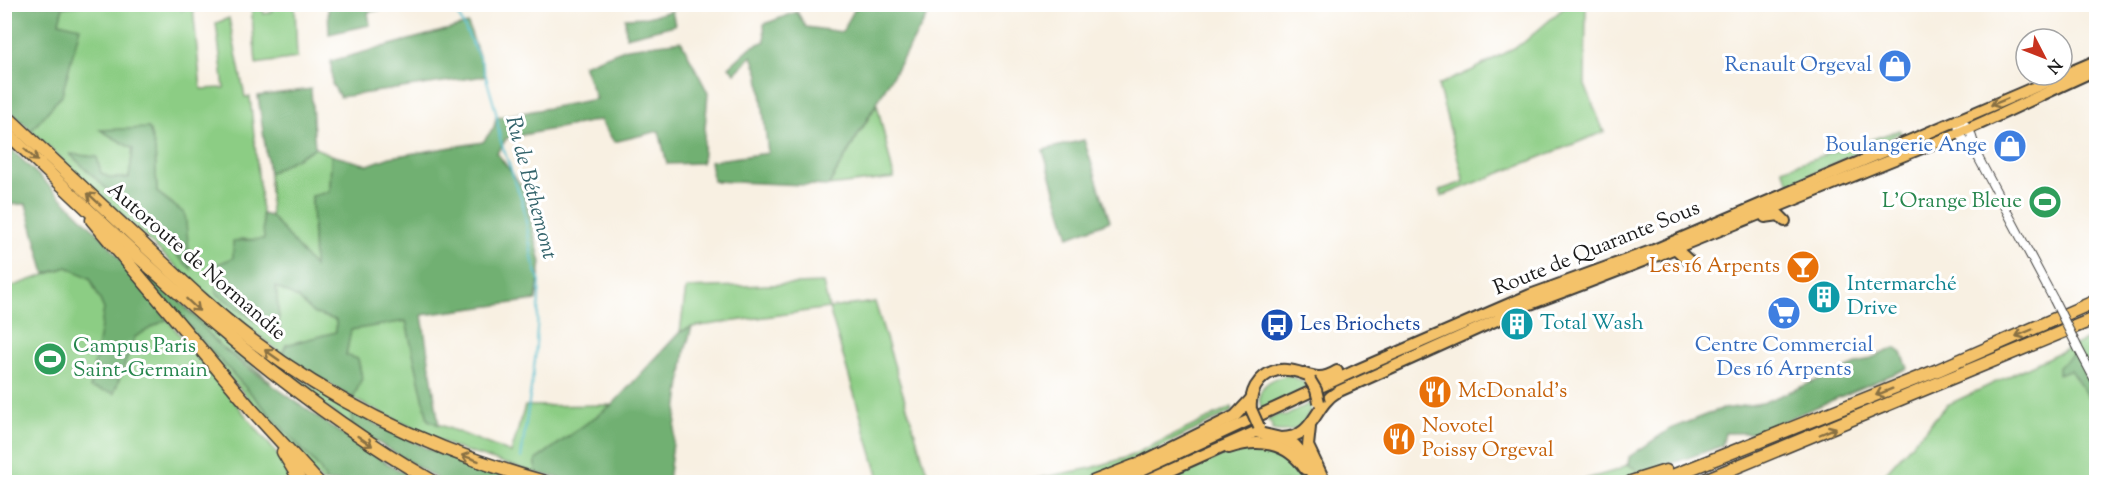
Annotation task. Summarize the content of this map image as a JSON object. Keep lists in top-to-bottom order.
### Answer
{
  "streets": {
    "highway": ["Autoroute de Normandie"],
    "main road": ["Route de Quarante Sous"]
  },
  "water": ["Ru de Béthemont"],
  "places": {
    "shop": ["Renault Orgeval", "Boulangerie Ange"],
    "sports": ["L'Orange Bleue", "Campus Paris Saint-Germain"],
    "bar": ["Les 16 Arpents"],
    "building": ["Intermarché Drive", "Total Wash"],
    "supermarket": ["Centre Commercial Des 16 Arpents"],
    "bus stop": ["Les Briochets"],
    "restaurant": ["McDonald's", "Novotel Poissy Orgeval"]
  },
  "north": "bottom right"
}
